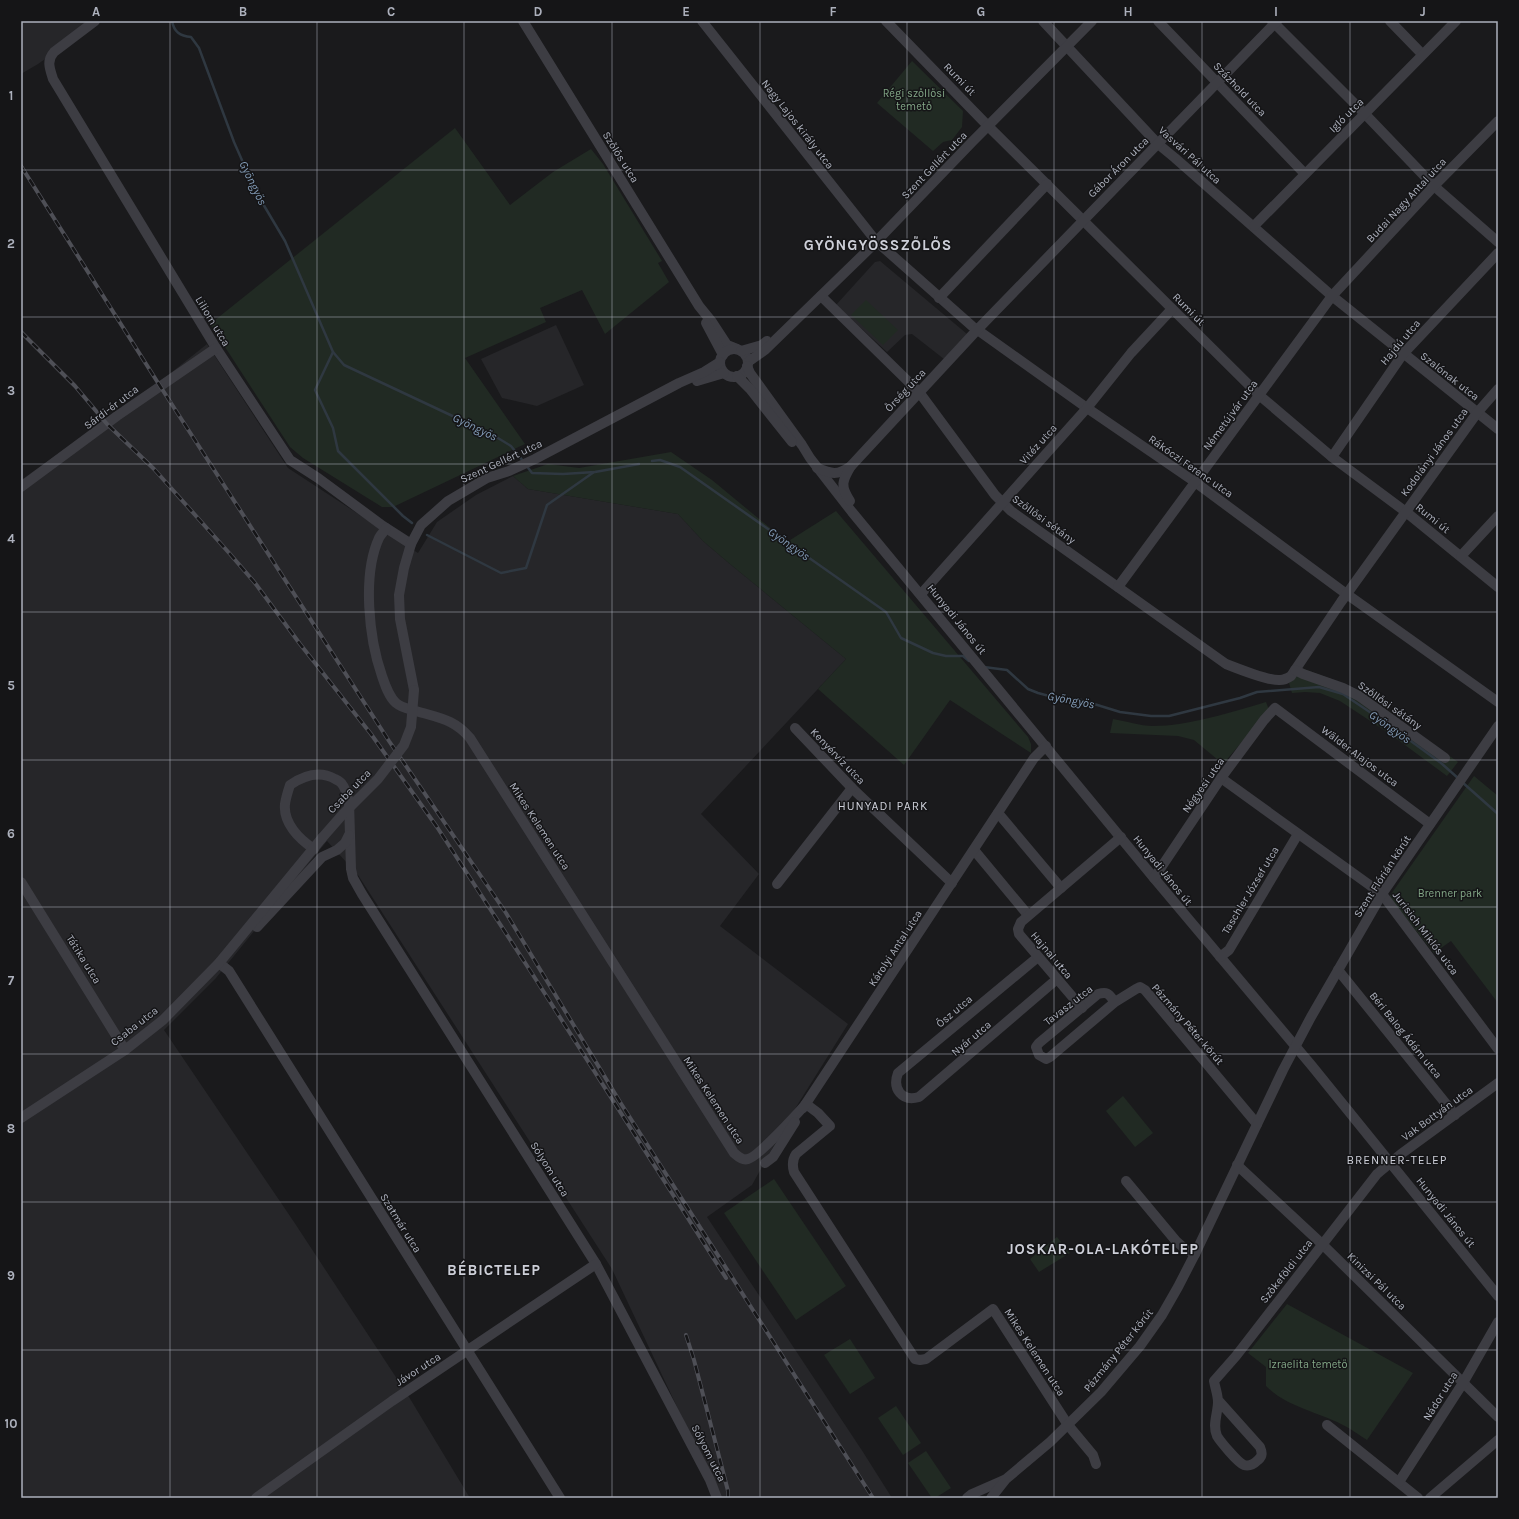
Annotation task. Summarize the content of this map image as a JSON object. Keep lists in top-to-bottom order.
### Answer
{
  "streets": {
    "street": [
      "Rumi út",
      "Százhold utca",
      "Igló utca",
      "Nagy Lajos király utca",
      "Vasvári Pál utca",
      "Szőlős utca",
      "Szent Gellért utca",
      "Gábor Áron utca",
      "Budai Nagy Antal utca",
      "Liliom utca",
      "Hajdú utca",
      "Szalónak utca",
      "Őrség utca",
      "Sárdi-ér utca",
      "Németújvár utca",
      "Vitéz utca",
      "Kodolányi János utca",
      "Rákóczi Ferenc utca",
      "Szőllősi sétány",
      "Hunyadi János út",
      "Kenyérvíz utca",
      "Wälder Alajos utca",
      "Négyesi utca",
      "Csaba utca",
      "Mikes Kelemen utca",
      "Szent Flórián körút",
      "Taschler József utca",
      "Jurisich Miklós utca",
      "Károlyi Antal utca",
      "Hajnal utca",
      "Tátika utca",
      "Tavasz utca",
      "Ősz utca",
      "Pázmány Péter körút",
      "Béri Balog Ádám utca",
      "Nyár utca",
      "Vak Bottyán utca",
      "Sólyom utca",
      "Szatmár utca",
      "Szőkeföldi utca",
      "Kinizsi Pál utca",
      "Jávor utca",
      "Nádor utca"
    ]
  },
  "crossings": [
    ["Rumi út", "Szent Gellért utca"],
    ["Rumi út", "Gábor Áron utca"],
    ["Rumi út", "Hajdú utca"],
    ["Rumi út", "Németújvár utca"],
    ["Rumi út", "Vitéz utca"],
    ["Rumi út", "Kodolányi János utca"],
    ["Százhold utca", "Igló utca"],
    ["Százhold utca", "Gábor Áron utca"],
    ["Igló utca", "Vasvári Pál utca"],
    ["Nagy Lajos király utca", "Szent Gellért utca"],
    ["Nagy Lajos király utca", "Rákóczi Ferenc utca"],
    ["Vasvári Pál utca", "Szent Gellért utca"],
    ["Vasvári Pál utca", "Gábor Áron utca"],
    ["Vasvári Pál utca", "Budai Nagy Antal utca"],
    ["Vasvári Pál utca", "Szalónak utca"],
    ["Vasvári Pál utca", "Németújvár utca"],
    ["Szőlős utca", "Szent Gellért utca"],
    ["Szőlős utca", "Hunyadi János út"],
    ["Szent Gellért utca", "Liliom utca"],
    ["Szent Gellért utca", "Rákóczi Ferenc utca"],
    ["Szent Gellért utca", "Szőllősi sétány"],
    ["Szent Gellért utca", "Hunyadi János út"],
    ["Szent Gellért utca", "Csaba utca"],
    ["Gábor Áron utca", "Őrség utca"],
    ["Gábor Áron utca", "Rákóczi Ferenc utca"],
    ["Budai Nagy Antal utca", "Szalónak utca"],
    ["Budai Nagy Antal utca", "Németújvár utca"],
    ["Liliom utca", "Sárdi-ér utca"],
    ["Liliom utca", "Mikes Kelemen utca"],
    ["Hajdú utca", "Szalónak utca"],
    ["Szalónak utca", "Németújvár utca"],
    ["Szalónak utca", "Kodolányi János utca"],
    ["Őrség utca", "Rákóczi Ferenc utca"],
    ["Őrség utca", "Szőllősi sétány"],
    ["Őrség utca", "Hunyadi János út"],
    ["Németújvár utca", "Rákóczi Ferenc utca"],
    ["Németújvár utca", "Szőllősi sétány"],
    ["Vitéz utca", "Rákóczi Ferenc utca"],
    ["Vitéz utca", "Szőllősi sétány"],
    ["Vitéz utca", "Hunyadi János út"],
    ["Hunyadi János út", "Négyesi utca"],
    ["Hunyadi János út", "Szent Flórián körút"],
    ["Hunyadi János út", "Taschler József utca"],
    ["Hunyadi János út", "Károlyi Antal utca"],
    ["Hunyadi János út", "Hajnal utca"],
    ["Hunyadi János út", "Pázmány Péter körút"],
    ["Hunyadi János út", "Vak Bottyán utca"],
    ["Hunyadi János út", "Szőkeföldi utca"],
    ["Kenyérvíz utca", "Károlyi Antal utca"],
    ["Wälder Alajos utca", "Négyesi utca"],
    ["Wälder Alajos utca", "Szent Flórián körút"],
    ["Négyesi utca", "Jurisich Miklós utca"],
    ["Csaba utca", "Tátika utca"],
    ["Csaba utca", "Sólyom utca"],
    ["Csaba utca", "Szatmár utca"],
    ["Mikes Kelemen utca", "Károlyi Antal utca"],
    ["Mikes Kelemen utca", "Pázmány Péter körút"],
    ["Szent Flórián körút", "Jurisich Miklós utca"],
    ["Szent Flórián körút", "Pázmány Péter körút"],
    ["Szent Flórián körút", "Béri Balog Ádám utca"],
    ["Taschler József utca", "Jurisich Miklós utca"],
    ["Hajnal utca", "Tavasz utca"],
    ["Hajnal utca", "Ősz utca"],
    ["Hajnal utca", "Nyár utca"],
    ["Tavasz utca", "Pázmány Péter körút"],
    ["Ősz utca", "Nyár utca"],
    ["Pázmány Péter körút", "Kinizsi Pál utca"],
    ["Béri Balog Ádám utca", "Vak Bottyán utca"],
    ["Vak Bottyán utca", "Szőkeföldi utca"],
    ["Sólyom utca", "Jávor utca"],
    ["Szatmár utca", "Jávor utca"],
    ["Szőkeföldi utca", "Kinizsi Pál utca"],
    ["Kinizsi Pál utca", "Nádor utca"]
  ],
  "districts": [
    "GYÖNGYÖSSZŐLŐS",
    "HUNYADI PARK",
    "BRENNER-TELEP",
    "JOSKAR-OLA-LAKÓTELEP",
    "BÉBICTELEP"
  ],
  "water": ["Gyöngyös"],
  "parks": ["Régi szőllősi temető", "Brenner park", "Izraelita temető"],
  "grid": {
    "columns": [
      "A",
      "B",
      "C",
      "D",
      "E",
      "F",
      "G",
      "H",
      "I",
      "J"
    ],
    "rows": [
      "1",
      "2",
      "3",
      "4",
      "5",
      "6",
      "7",
      "8",
      "9",
      "10"
    ]
  }
}
